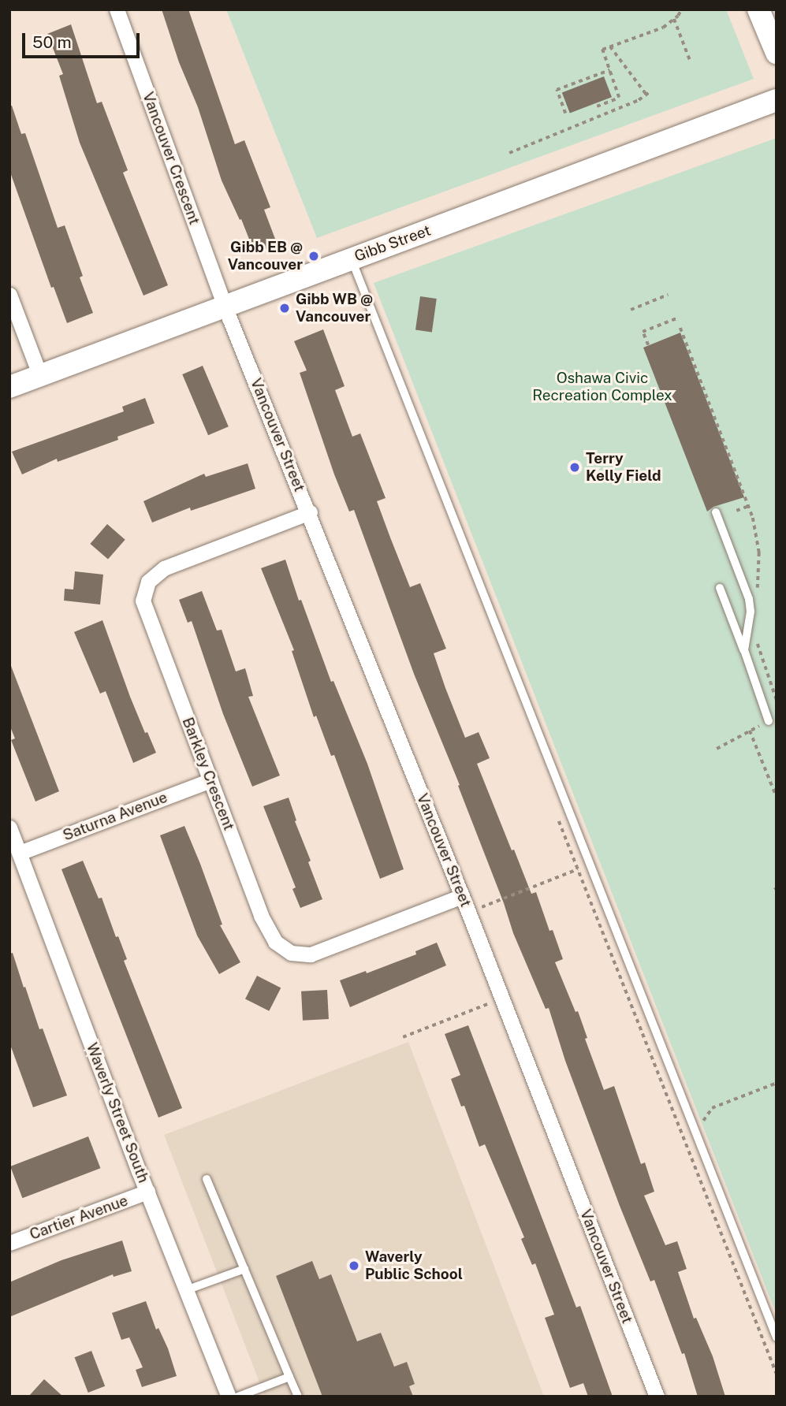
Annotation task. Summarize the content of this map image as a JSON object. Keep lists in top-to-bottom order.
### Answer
{
  "streets": {
    "main road": ["Gibb Street"],
    "street": [
      "Vancouver Crescent",
      "Vancouver Street",
      "Barkley Crescent",
      "Saturna Avenue",
      "Waverly Street South",
      "Cartier Avenue"
    ]
  },
  "crossings": [
    ["Vancouver Crescent", "Gibb Street"],
    ["Vancouver Crescent", "Vancouver Street"],
    ["Gibb Street", "Vancouver Street"],
    ["Vancouver Street", "Barkley Crescent"],
    ["Barkley Crescent", "Saturna Avenue"],
    ["Saturna Avenue", "Waverly Street South"],
    ["Waverly Street South", "Cartier Avenue"]
  ],
  "parks": ["Oshawa Civic Recreation Complex"],
  "places": [
    "Gibb EB @ Vancouver",
    "Gibb WB @ Vancouver",
    "Terry Kelly Field",
    "Waverly Public School"
  ],
  "scale_bar": "50 m"
}
